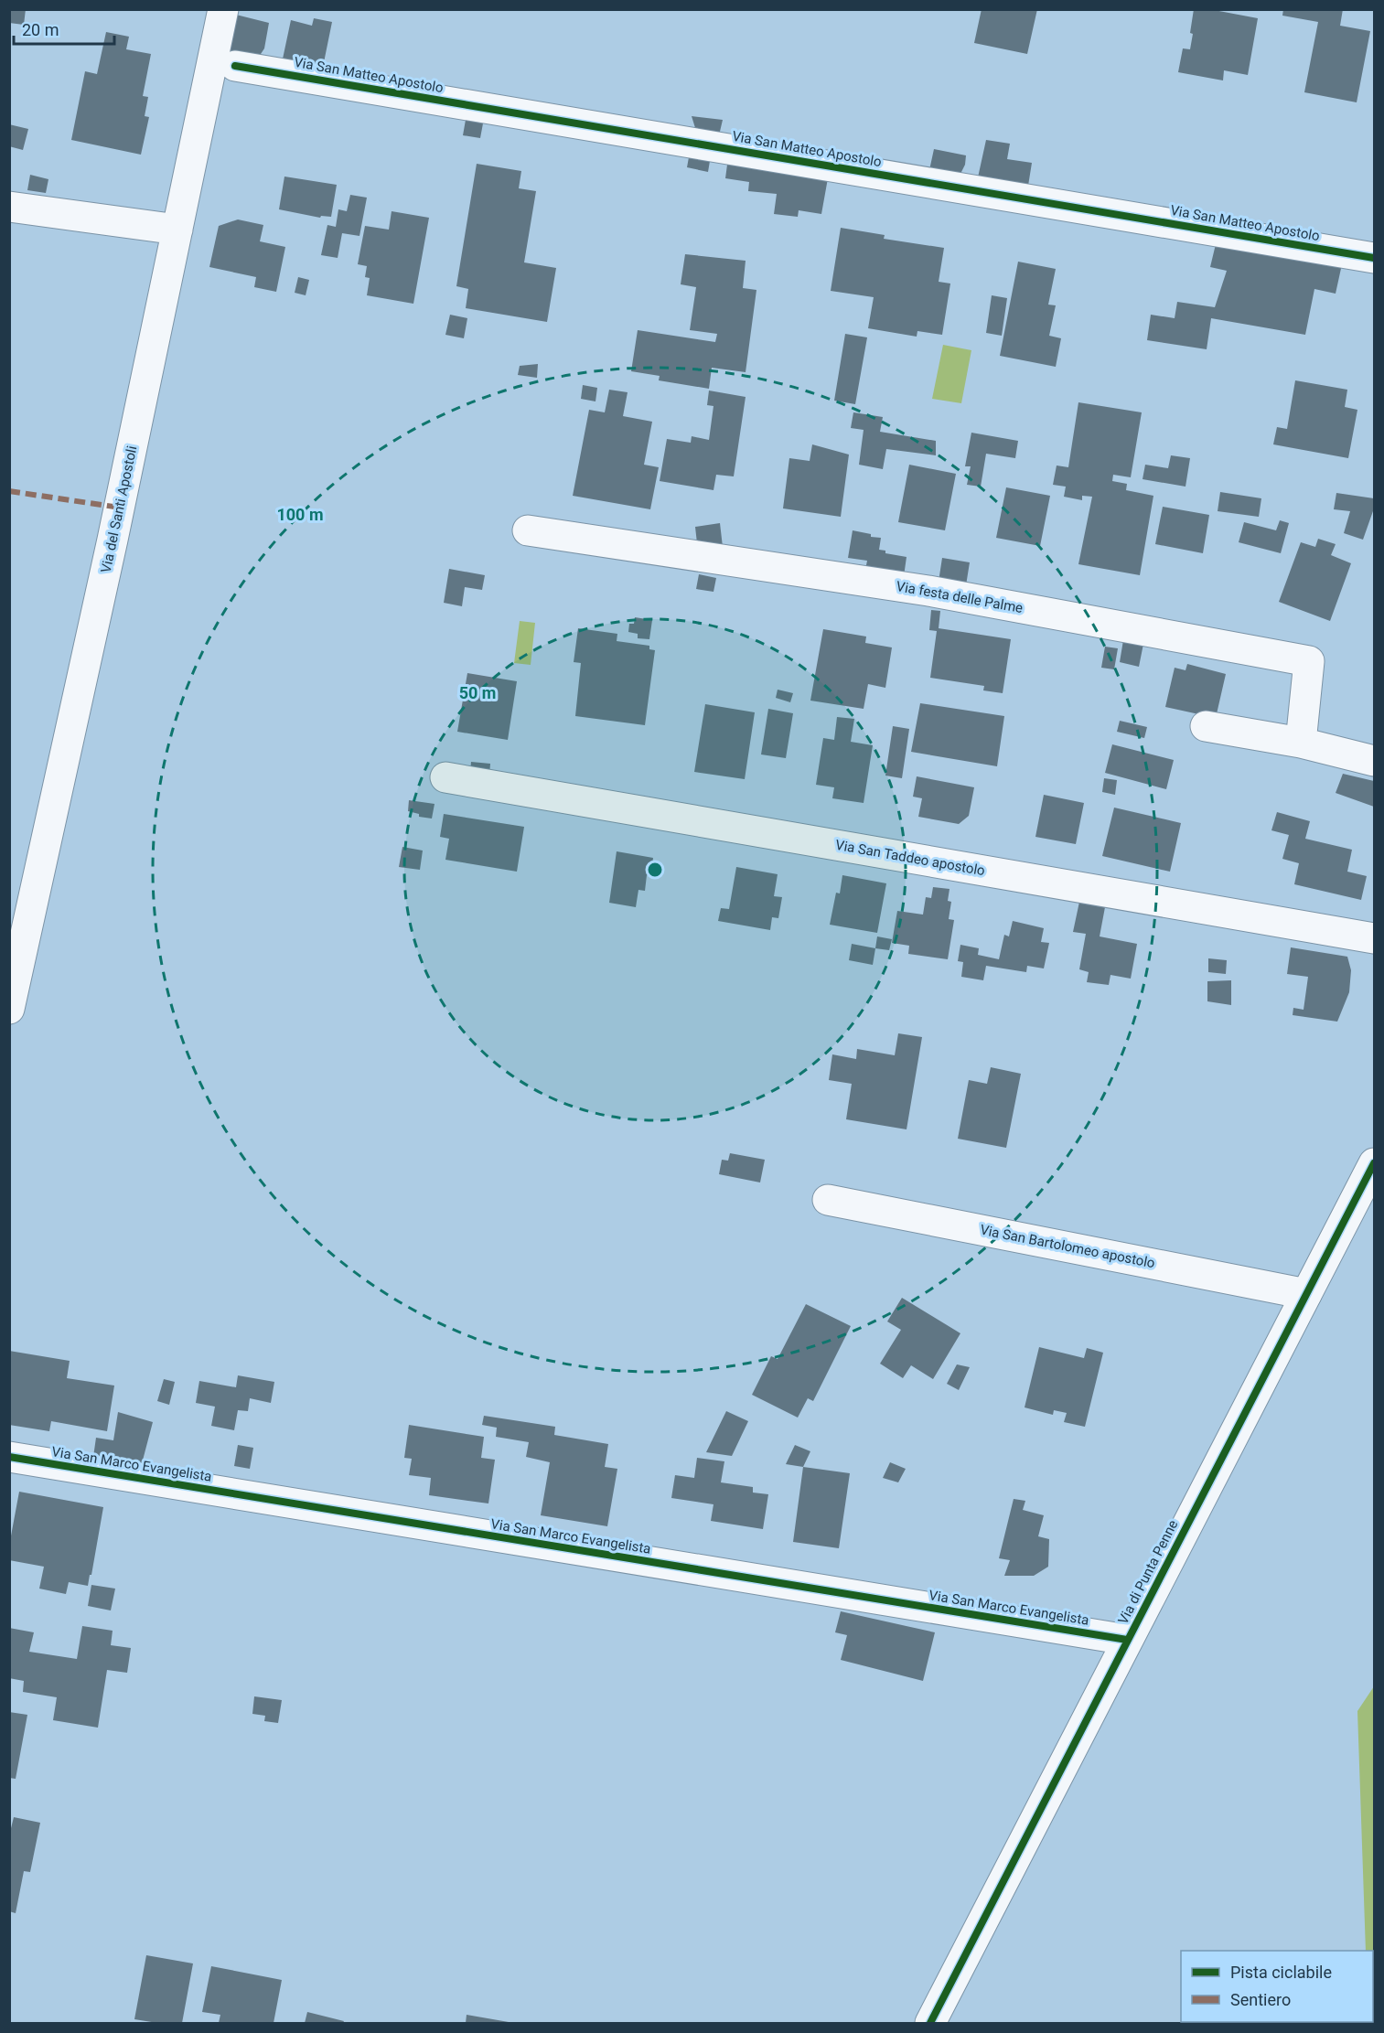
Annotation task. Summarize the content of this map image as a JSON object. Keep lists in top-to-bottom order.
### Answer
{
  "streets": {
    "street": [
      "Via San Matteo Apostolo",
      "Via del Santi Apostoli",
      "Via festa delle Palme",
      "Via San Taddeo apostolo",
      "Via San Bartolomeo apostolo",
      "Via San Marco Evangelista",
      "Via di Punta Penne"
    ]
  },
  "crossings": [
    ["Via San Bartolomeo apostolo", "Via di Punta Penne"],
    ["Via San Marco Evangelista", "Via di Punta Penne"]
  ],
  "legend": ["Pista ciclabile", "Sentiero"],
  "scale_bar": "20 m",
  "rings": ["100 m", "50 m"]
}
